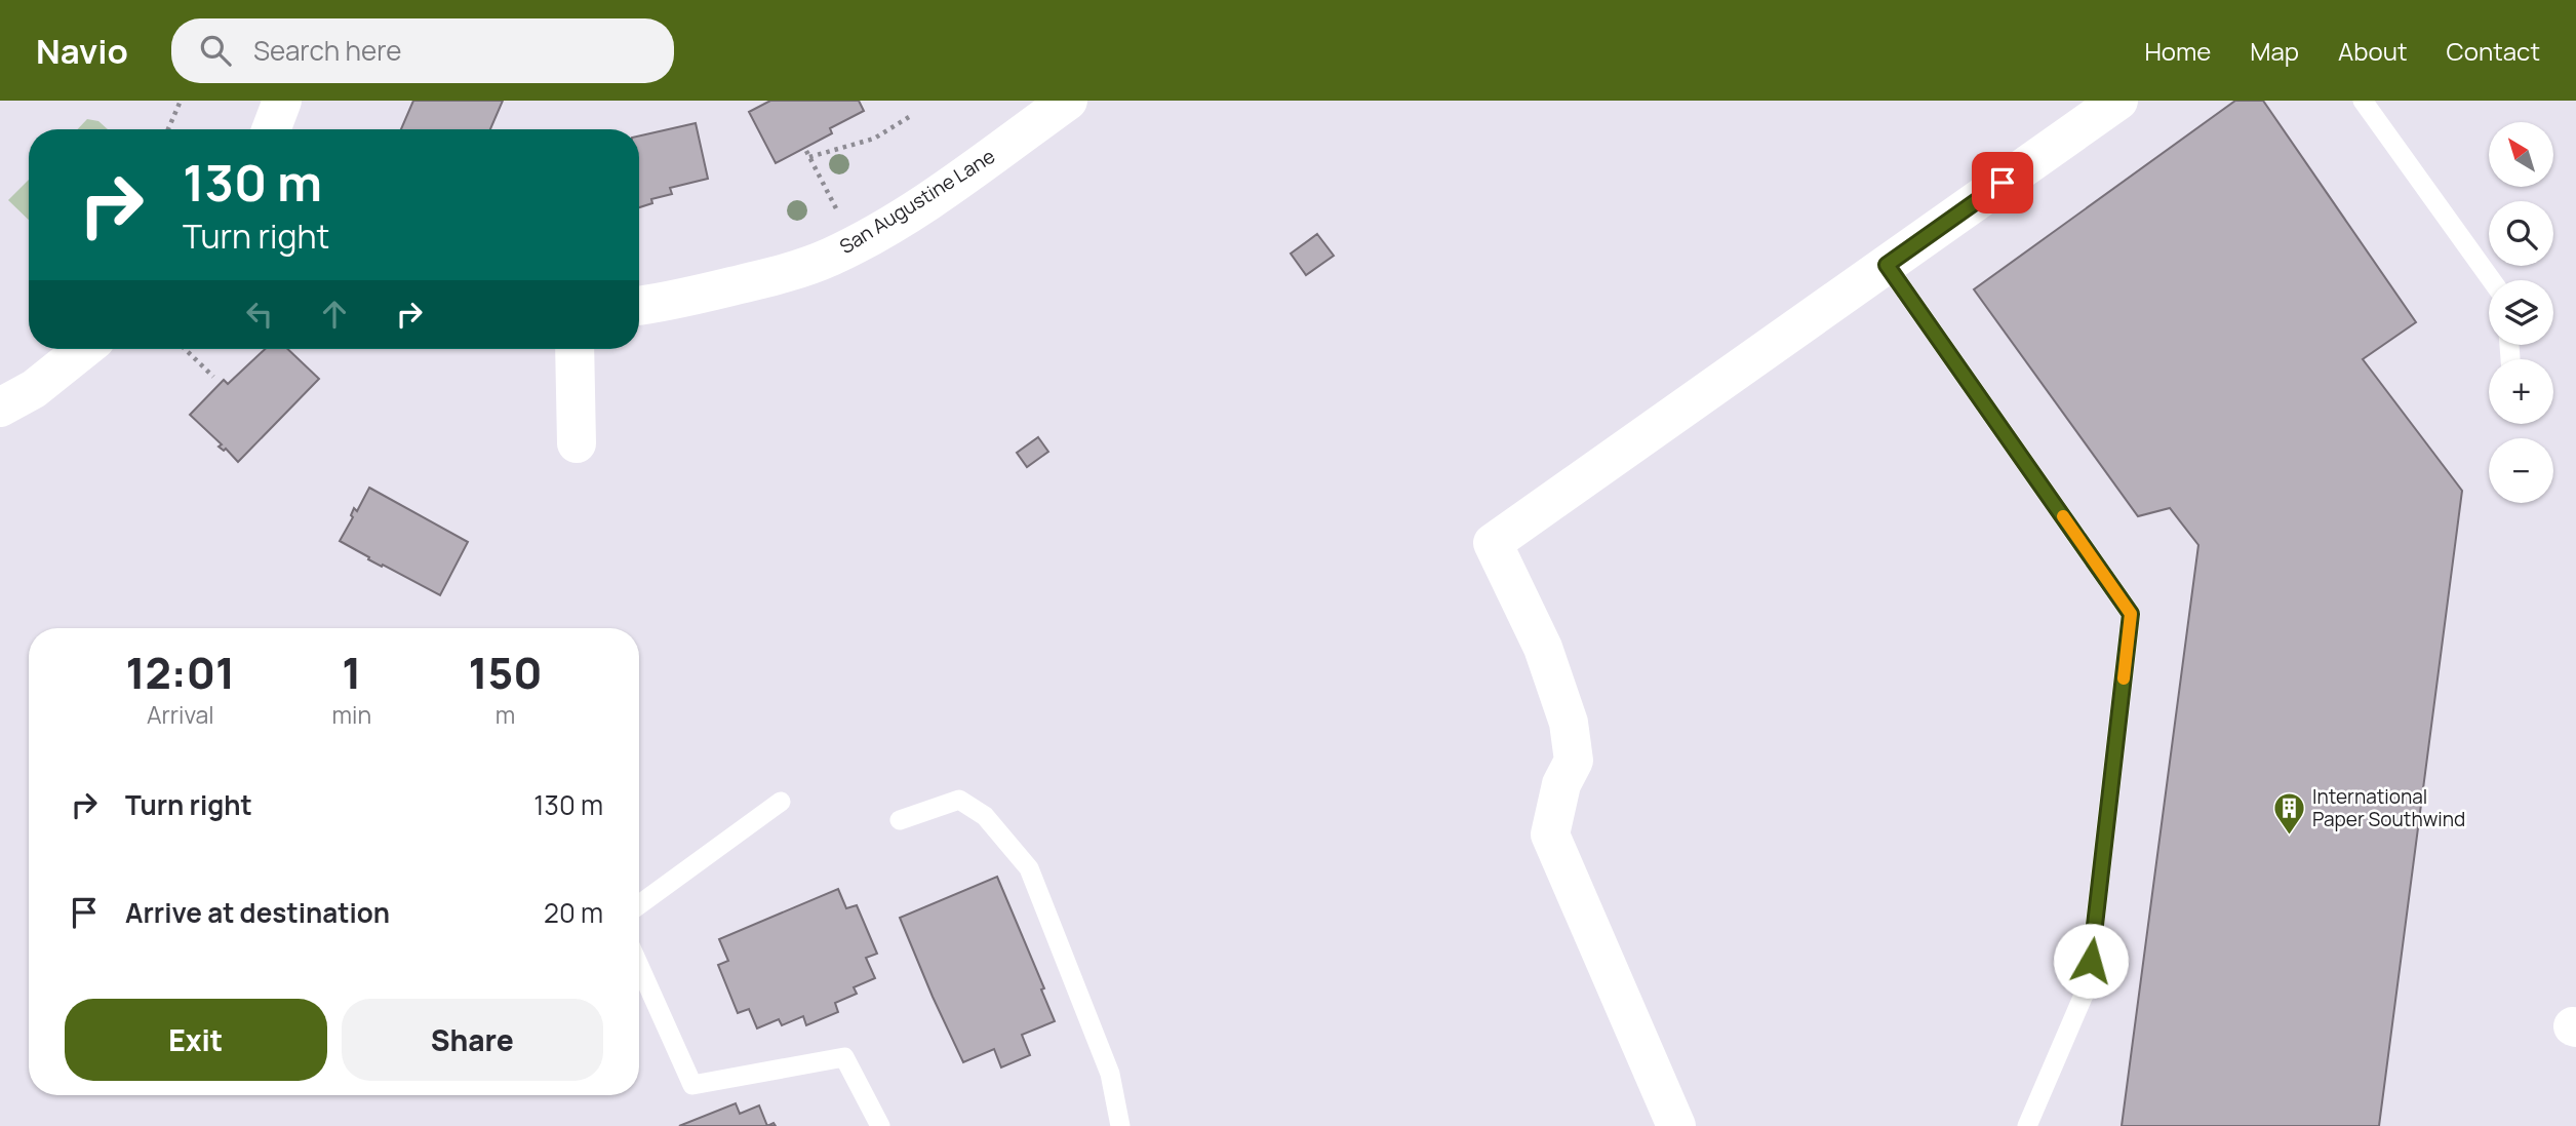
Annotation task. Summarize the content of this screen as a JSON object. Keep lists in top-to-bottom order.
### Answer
{
  "streets": {
    "street": ["San Augustine Lane"]
  },
  "places": {
    "building": ["International Paper Southwind"]
  },
  "north": "top left",
  "page": {
    "header": "Navio",
    "search": "Search here",
    "nav": [
      "Home",
      "Map",
      "About",
      "Contact"
    ],
    "map_buttons": ["+", "−"],
    "turn": ["130 m", "Turn right"],
    "eta": [
      "12:01",
      "Arrival",
      "1",
      "min",
      "150",
      "m"
    ],
    "list": [
      {
        "name": "Turn right",
        "value": "130 m"
      },
      {
        "name": "Arrive at destination",
        "value": "20 m"
      }
    ],
    "buttons": ["Exit", "Share"]
  }
}
